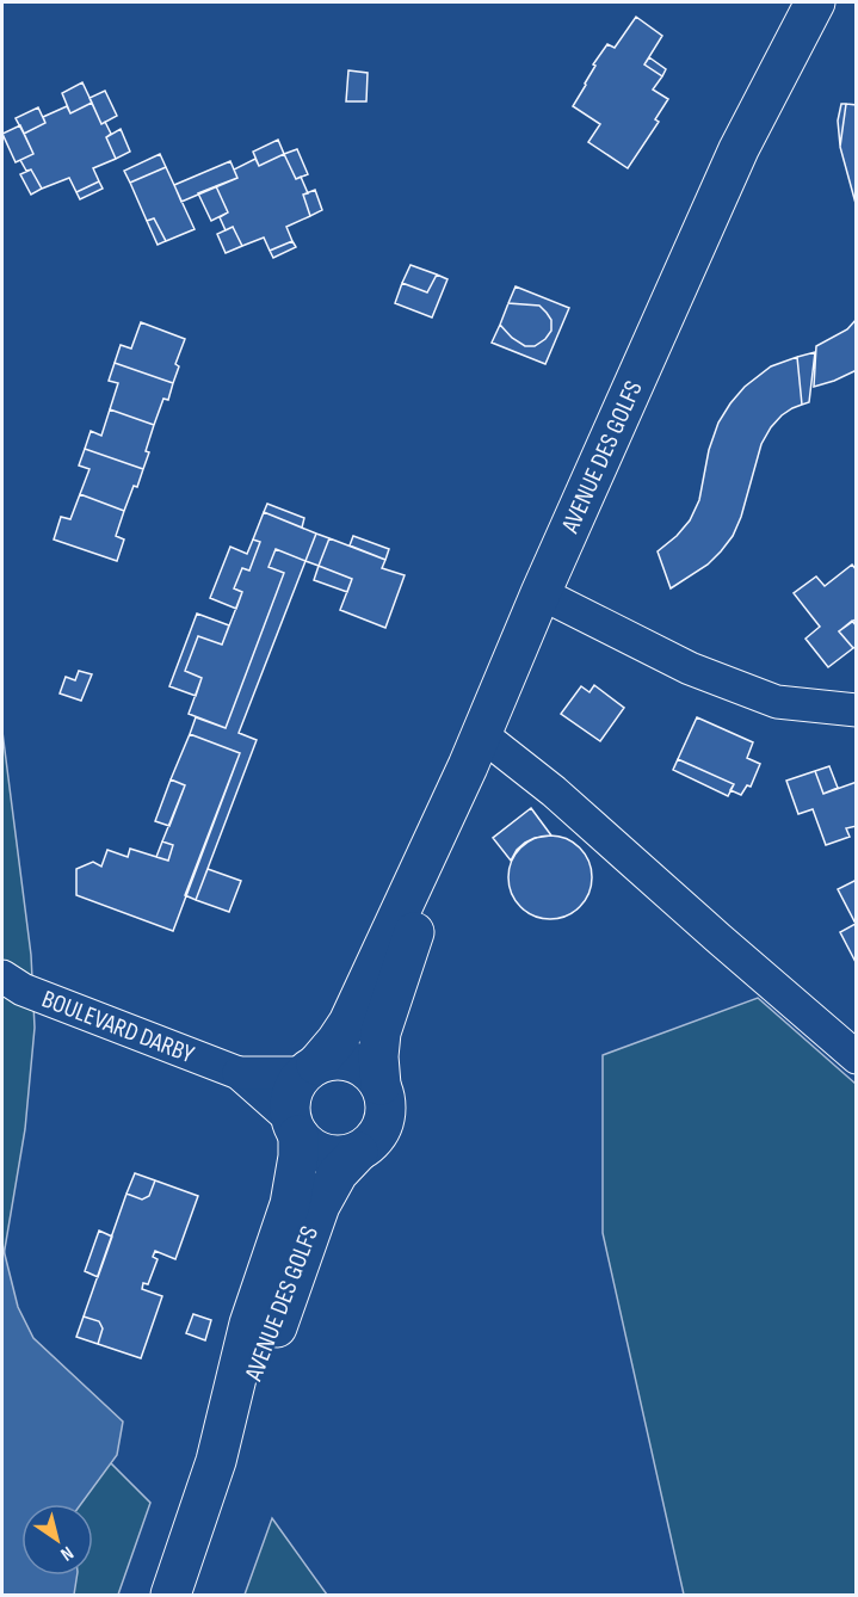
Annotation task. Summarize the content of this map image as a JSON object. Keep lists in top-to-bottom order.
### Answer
{
  "streets": {
    "main road": ["AVENUE DES GOLFS"],
    "street": ["BOULEVARD DARBY"]
  },
  "crossings": [
    ["AVENUE DES GOLFS", "BOULEVARD DARBY"]
  ],
  "north": "bottom right"
}
